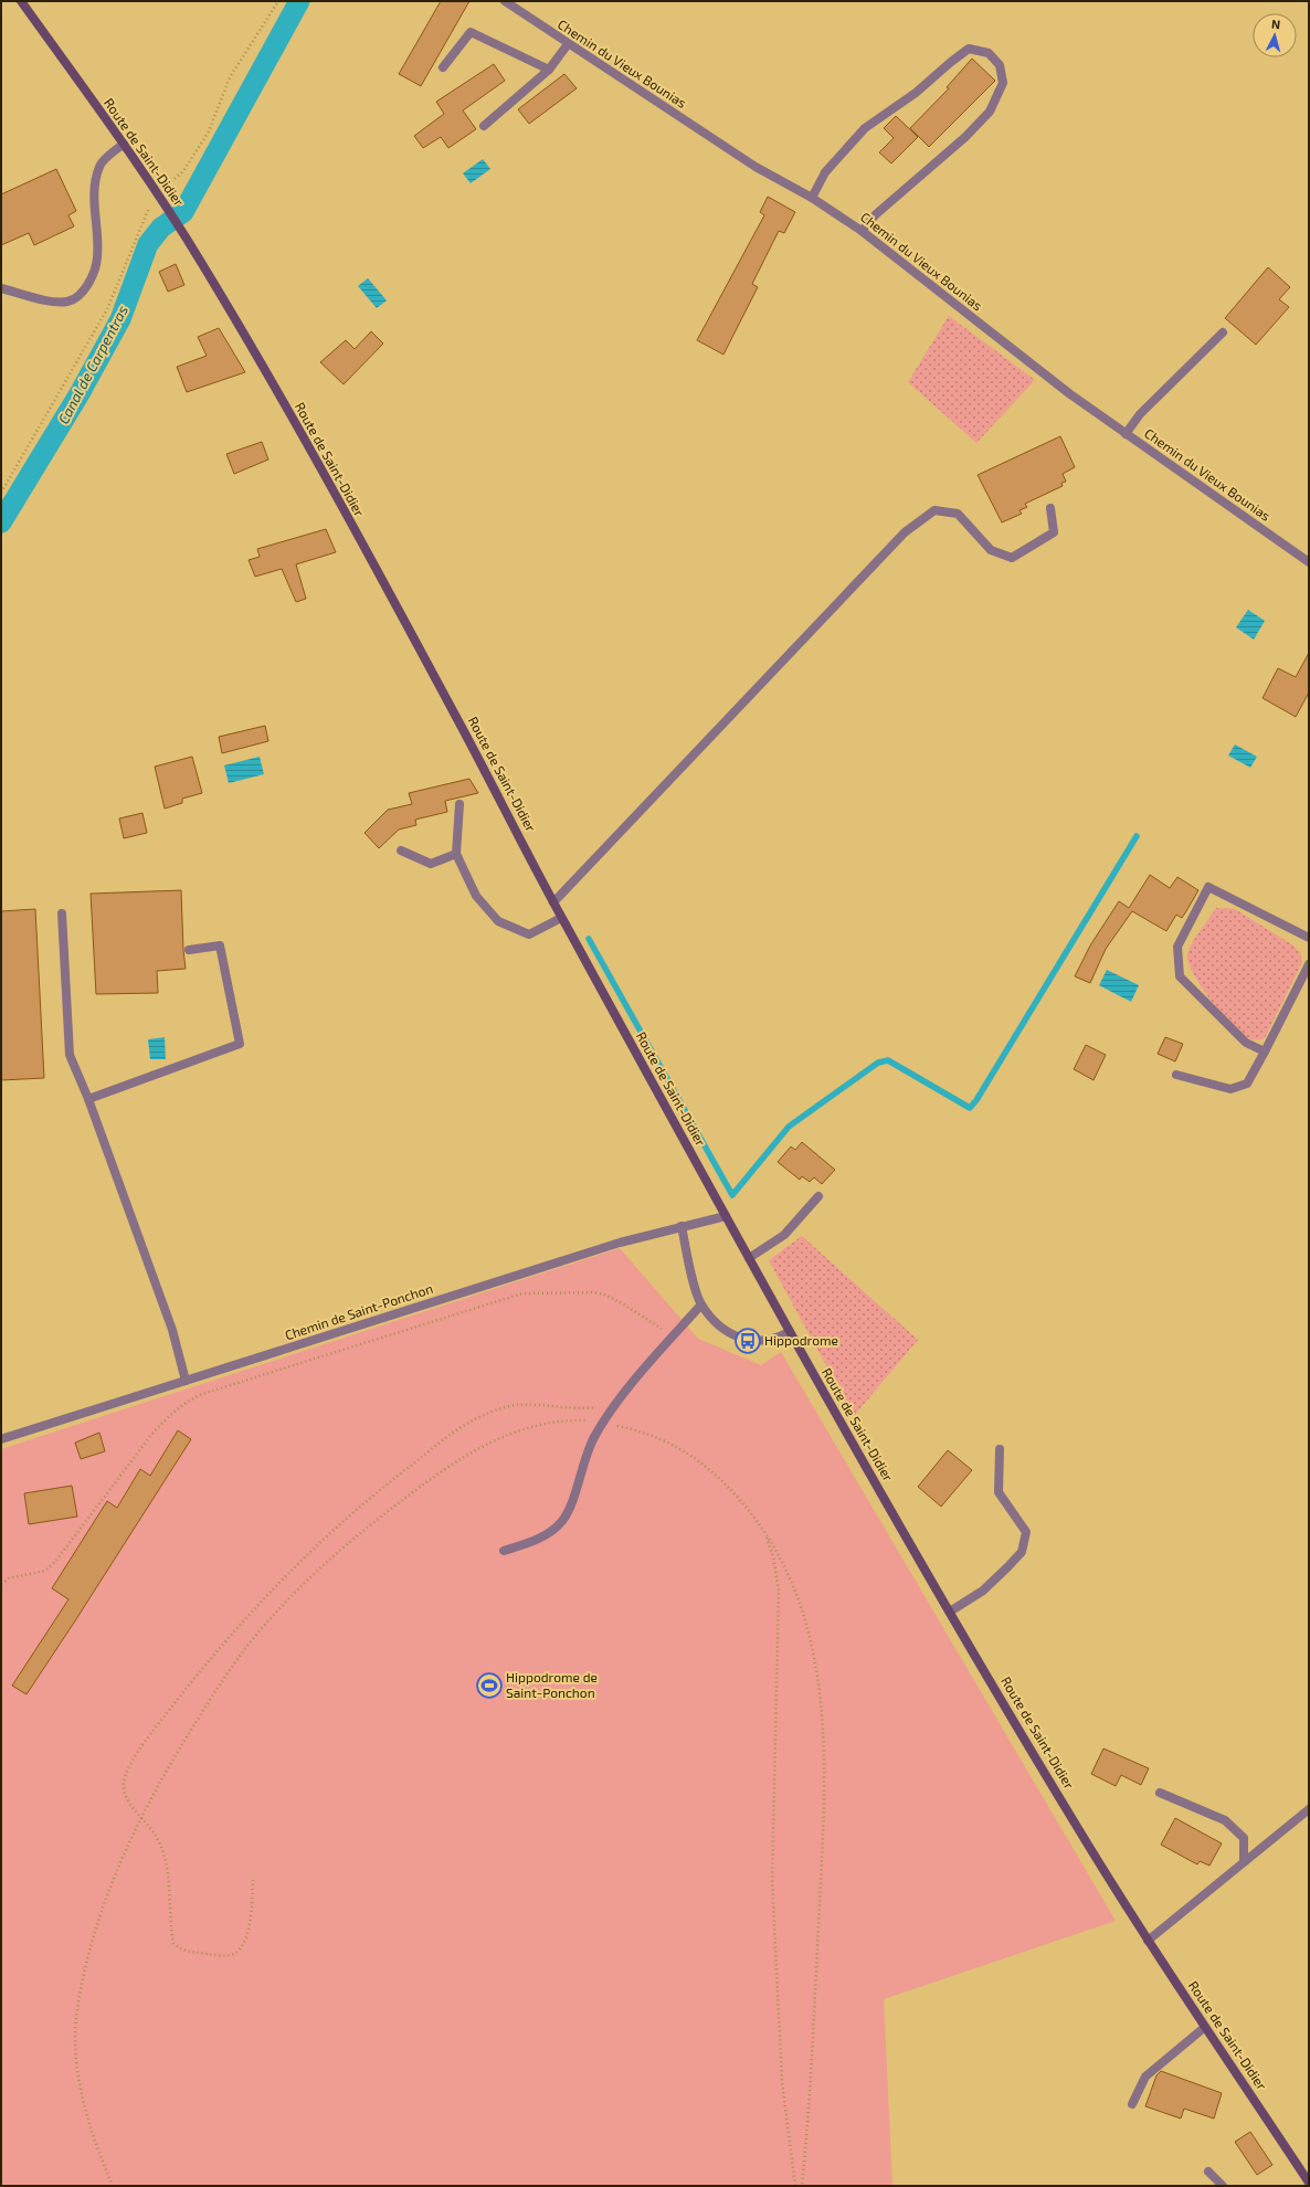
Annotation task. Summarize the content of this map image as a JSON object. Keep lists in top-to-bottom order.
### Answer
{
  "streets": {
    "main road": ["Route de Saint-Didier"],
    "street": ["Chemin du Vieux Bounias", "Chemin de Saint-Ponchon"]
  },
  "crossings": [
    ["Route de Saint-Didier", "Chemin de Saint-Ponchon"]
  ],
  "water": ["Canal de Carpentras"],
  "places": {
    "bus stop": ["Hippodrome"],
    "sports": ["Hippodrome de Saint-Ponchon"]
  },
  "north": "top"
}
